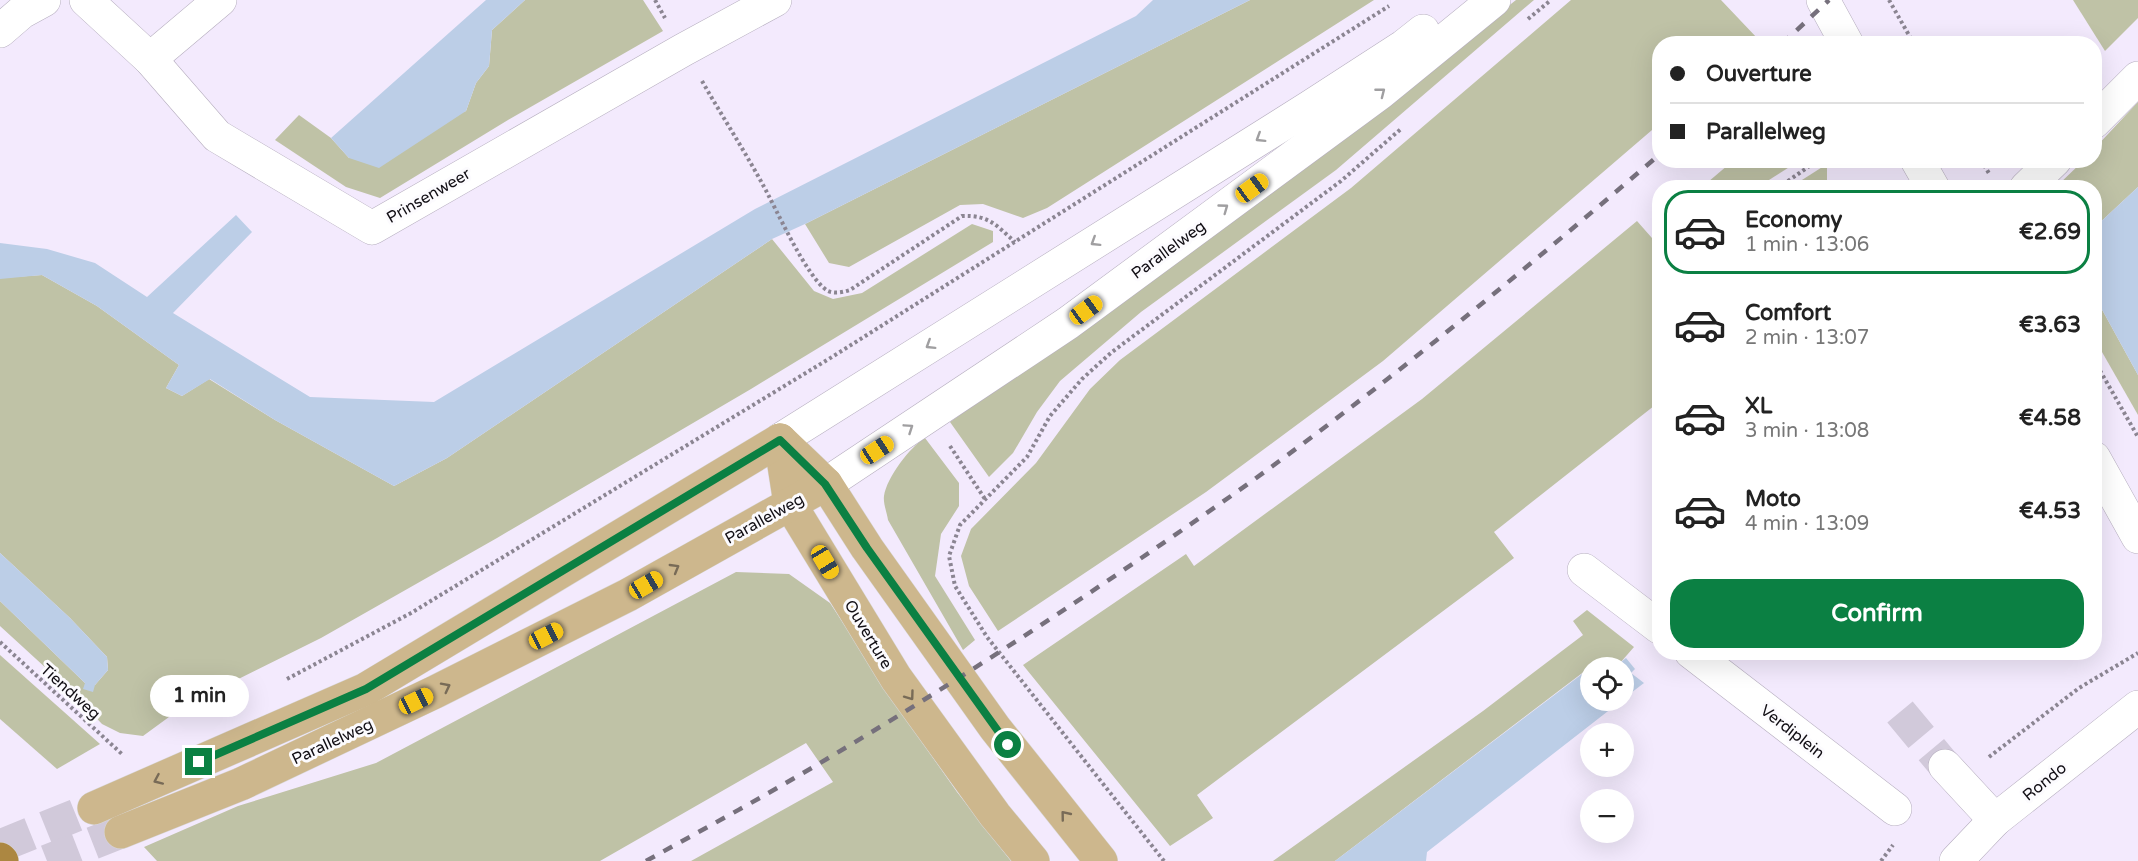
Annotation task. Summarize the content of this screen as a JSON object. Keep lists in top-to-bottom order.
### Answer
{
  "streets": {
    "main road": ["Parallelweg", "Ouverture"],
    "street": ["Prinsenweer", "Verdiplein", "Rondo"],
    "path": ["Tiendweg"]
  },
  "crossings": [
    ["Parallelweg", "Ouverture"]
  ],
  "page": {
    "banner": ["Ouverture", "Parallelweg"],
    "list": [
      {
        "name": "Economy",
        "note": "1 min · 13:06",
        "value": "€2.69"
      },
      {
        "name": "Comfort",
        "note": "2 min · 13:07",
        "value": "€3.63"
      },
      {
        "name": "XL",
        "note": "3 min · 13:08",
        "value": "€4.58"
      },
      {
        "name": "Moto",
        "note": "4 min · 13:09",
        "value": "€4.53"
      }
    ],
    "buttons": "Confirm",
    "map_buttons": ["+", "−"],
    "bubble": "1 min"
  }
}
